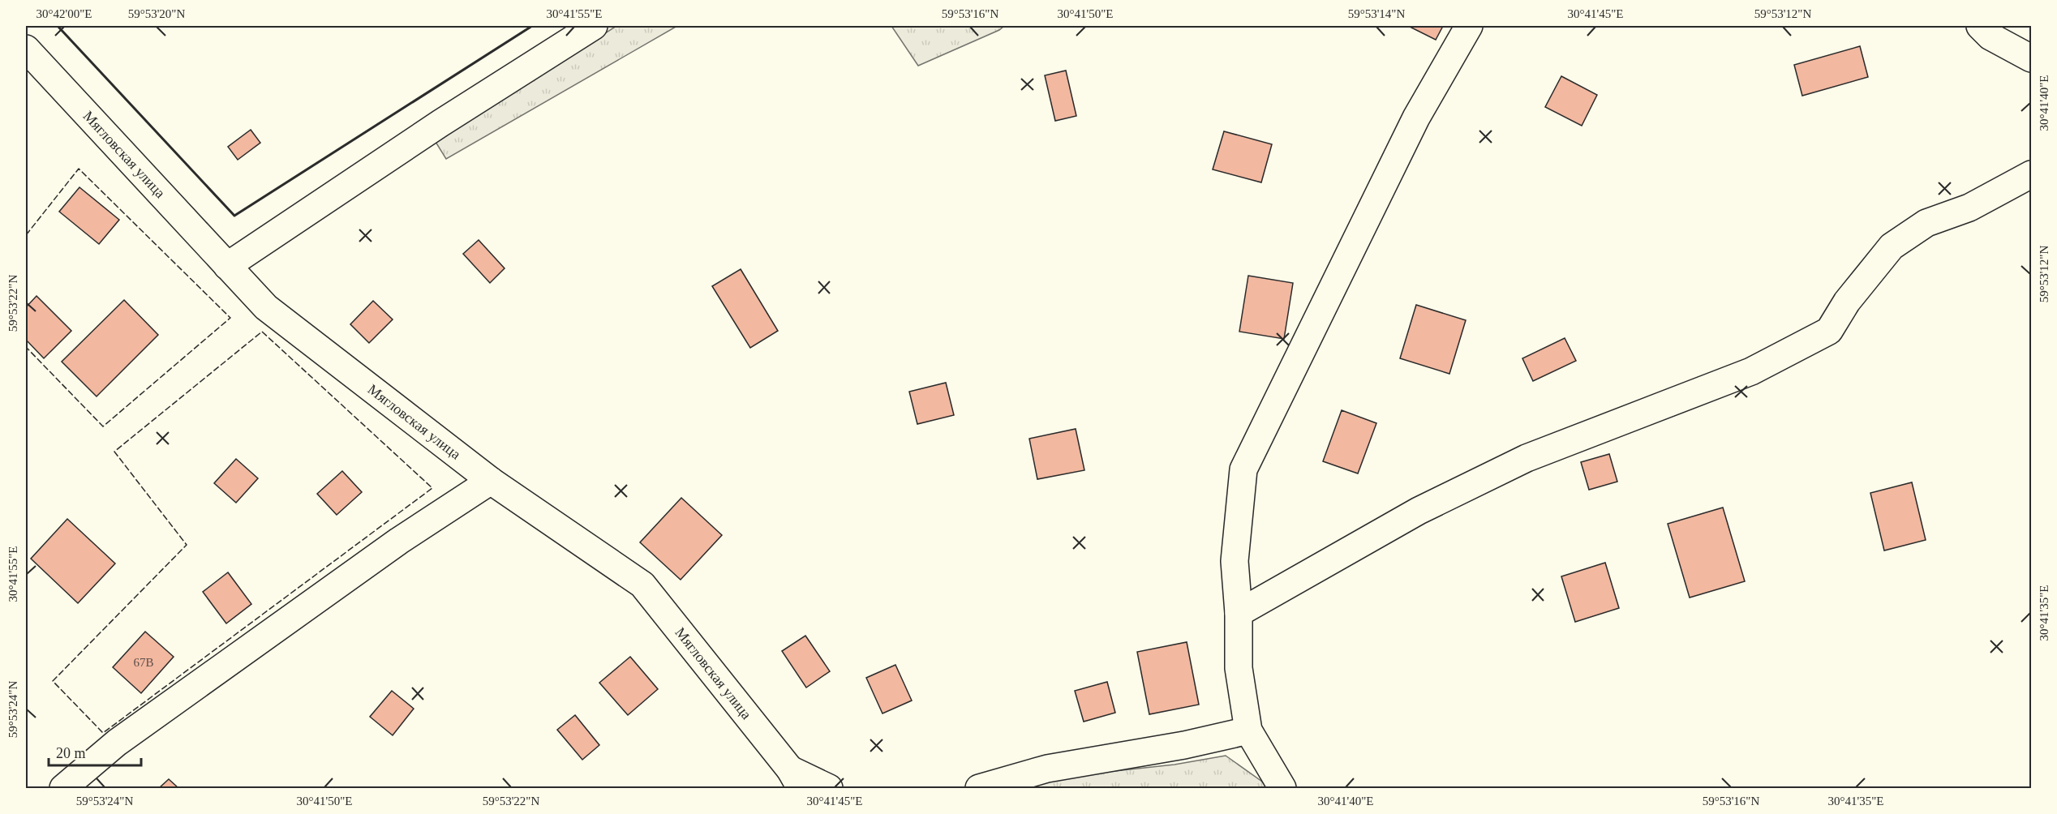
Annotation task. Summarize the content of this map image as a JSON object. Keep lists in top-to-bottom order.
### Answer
{
  "streets": {
    "street": ["Мягловская улица"]
  },
  "house_numbers": ["67В"],
  "scale_bar": "20 m",
  "coordinates": [
    "30°42'00\"E",
    "59°53'20\"N",
    "30°41'55\"E",
    "59°53'16\"N",
    "30°41'50\"E",
    "59°53'14\"N",
    "30°41'45\"E",
    "59°53'12\"N",
    "30°41'40\"E",
    "59°53'22\"N",
    "30°41'35\"E",
    "59°53'24\"N"
  ]
}
